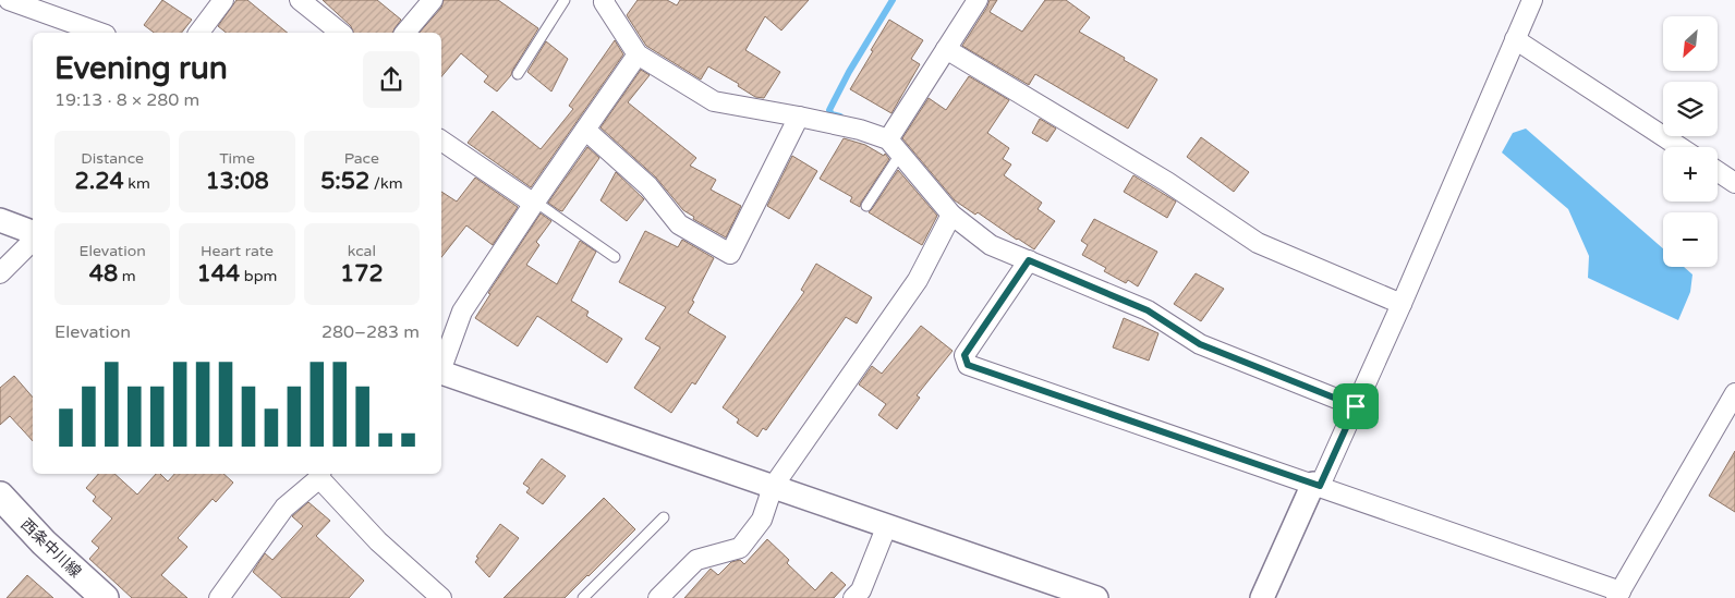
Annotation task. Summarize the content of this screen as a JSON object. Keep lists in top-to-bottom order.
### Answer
{
  "streets": {
    "main road": ["西条中川線"]
  },
  "north": "bottom left",
  "page": {
    "map_buttons": ["+", "−"],
    "heading": ["Evening run", "19:13 · 8 × 280 m"],
    "stats": [
      ["Distance", "2.24 km"],
      ["Time", "13:08"],
      ["Pace", "5:52 /km"],
      ["Elevation", "48 m"],
      ["Heart rate", "144 bpm"],
      ["kcal", "172"]
    ],
    "chart": ["Elevation", "280–283 m"]
  }
}
